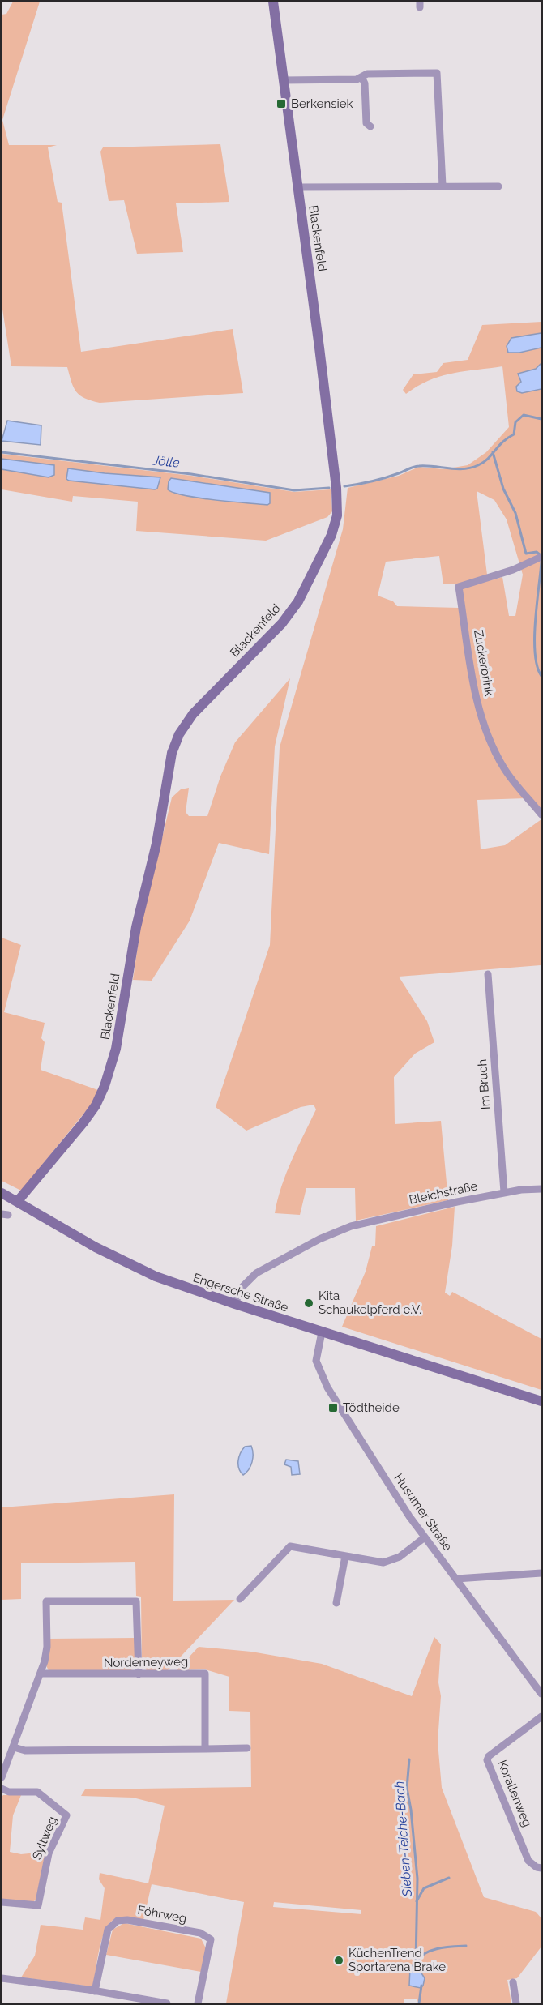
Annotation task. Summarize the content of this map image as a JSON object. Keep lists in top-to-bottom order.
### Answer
{
  "streets": {
    "street": [
      "Blackenfeld",
      "Zuckerbrink",
      "Im Bruch",
      "Bleichstraße",
      "Engersche Straße",
      "Husumer Straße",
      "Norderneyweg",
      "Korallenweg",
      "Syltweg",
      "Föhrweg"
    ]
  },
  "crossings": [
    ["Blackenfeld", "Engersche Straße"],
    ["Im Bruch", "Bleichstraße"],
    ["Bleichstraße", "Engersche Straße"],
    ["Engersche Straße", "Husumer Straße"]
  ],
  "water": ["Jölle", "Sieben-Teiche-Bach"],
  "places": {
    "transit": ["Berkensiek", "Tödtheide"],
    "other": ["Kita Schaukelpferd e.V.", "KüchenTrend Sportarena Brake"]
  }
}
